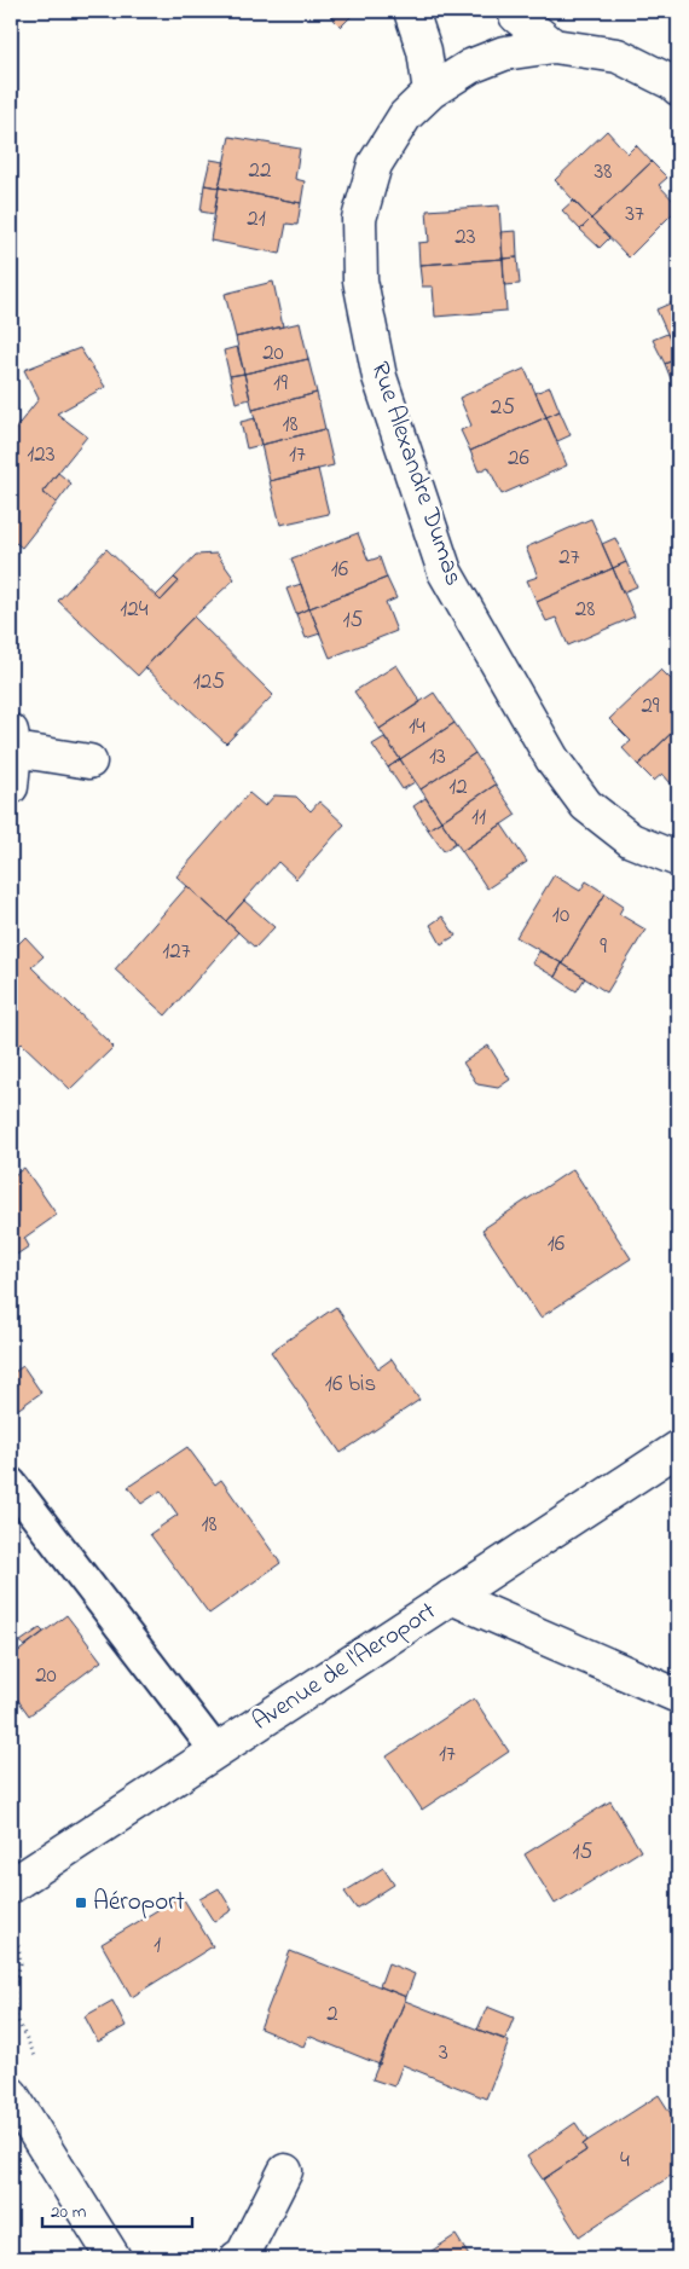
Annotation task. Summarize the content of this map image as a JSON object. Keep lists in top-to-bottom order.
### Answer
{
  "streets": {
    "street": ["Rue Alexandre Dumas", "Avenue de l'Aeroport"]
  },
  "places": {
    "transit": ["Aéroport"]
  },
  "house_numbers": [
    "22",
    "38",
    "37",
    "21",
    "23",
    "20",
    "19",
    "25",
    "18",
    "123",
    "17",
    "26",
    "27",
    "16",
    "124",
    "28",
    "15",
    "125",
    "29",
    "14",
    "13",
    "12",
    "11",
    "10",
    "9",
    "127",
    "16",
    "16 bis",
    "18",
    "20",
    "17",
    "15",
    "1",
    "2",
    "3",
    "4"
  ],
  "scale_bar": "20 m"
}
